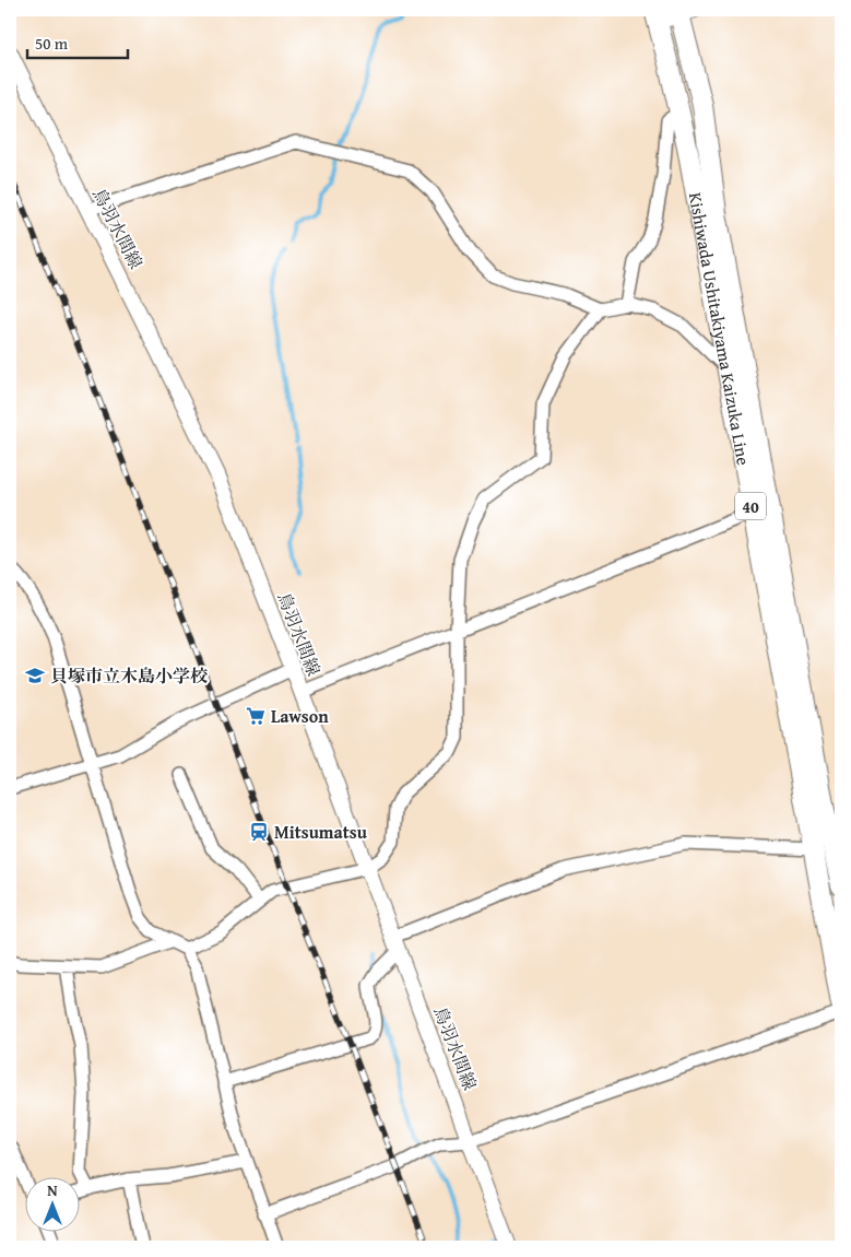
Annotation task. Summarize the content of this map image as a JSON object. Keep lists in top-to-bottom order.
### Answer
{
  "streets": {
    "main road": ["Kishiwada Ushitakiyama Kaizuka Line", "40"],
    "street": ["鳥羽水間線"]
  },
  "places": {
    "school or university": ["貝塚市立木島小学校"],
    "supermarket": ["Lawson"],
    "station": ["Mitsumatsu"]
  },
  "scale_bar": "50 m",
  "north": "top"
}
